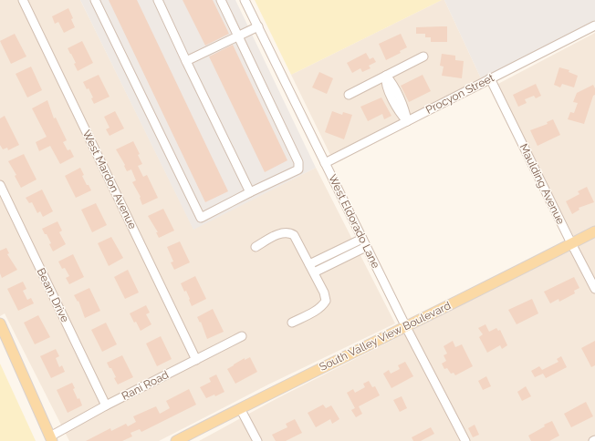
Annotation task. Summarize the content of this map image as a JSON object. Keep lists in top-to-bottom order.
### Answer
{
  "streets": {
    "main road": ["South Valley View Boulevard"],
    "street": [
      "Procyon Street",
      "West Mardon Avenue",
      "Maulding Avenue",
      "West Eldorado Lane",
      "Beam Drive",
      "Rani Road"
    ]
  },
  "crossings": [
    ["Procyon Street", "Maulding Avenue"],
    ["Procyon Street", "West Eldorado Lane"],
    ["West Mardon Avenue", "Rani Road"],
    ["Maulding Avenue", "South Valley View Boulevard"],
    ["West Eldorado Lane", "South Valley View Boulevard"],
    ["Beam Drive", "Rani Road"]
  ]
}
